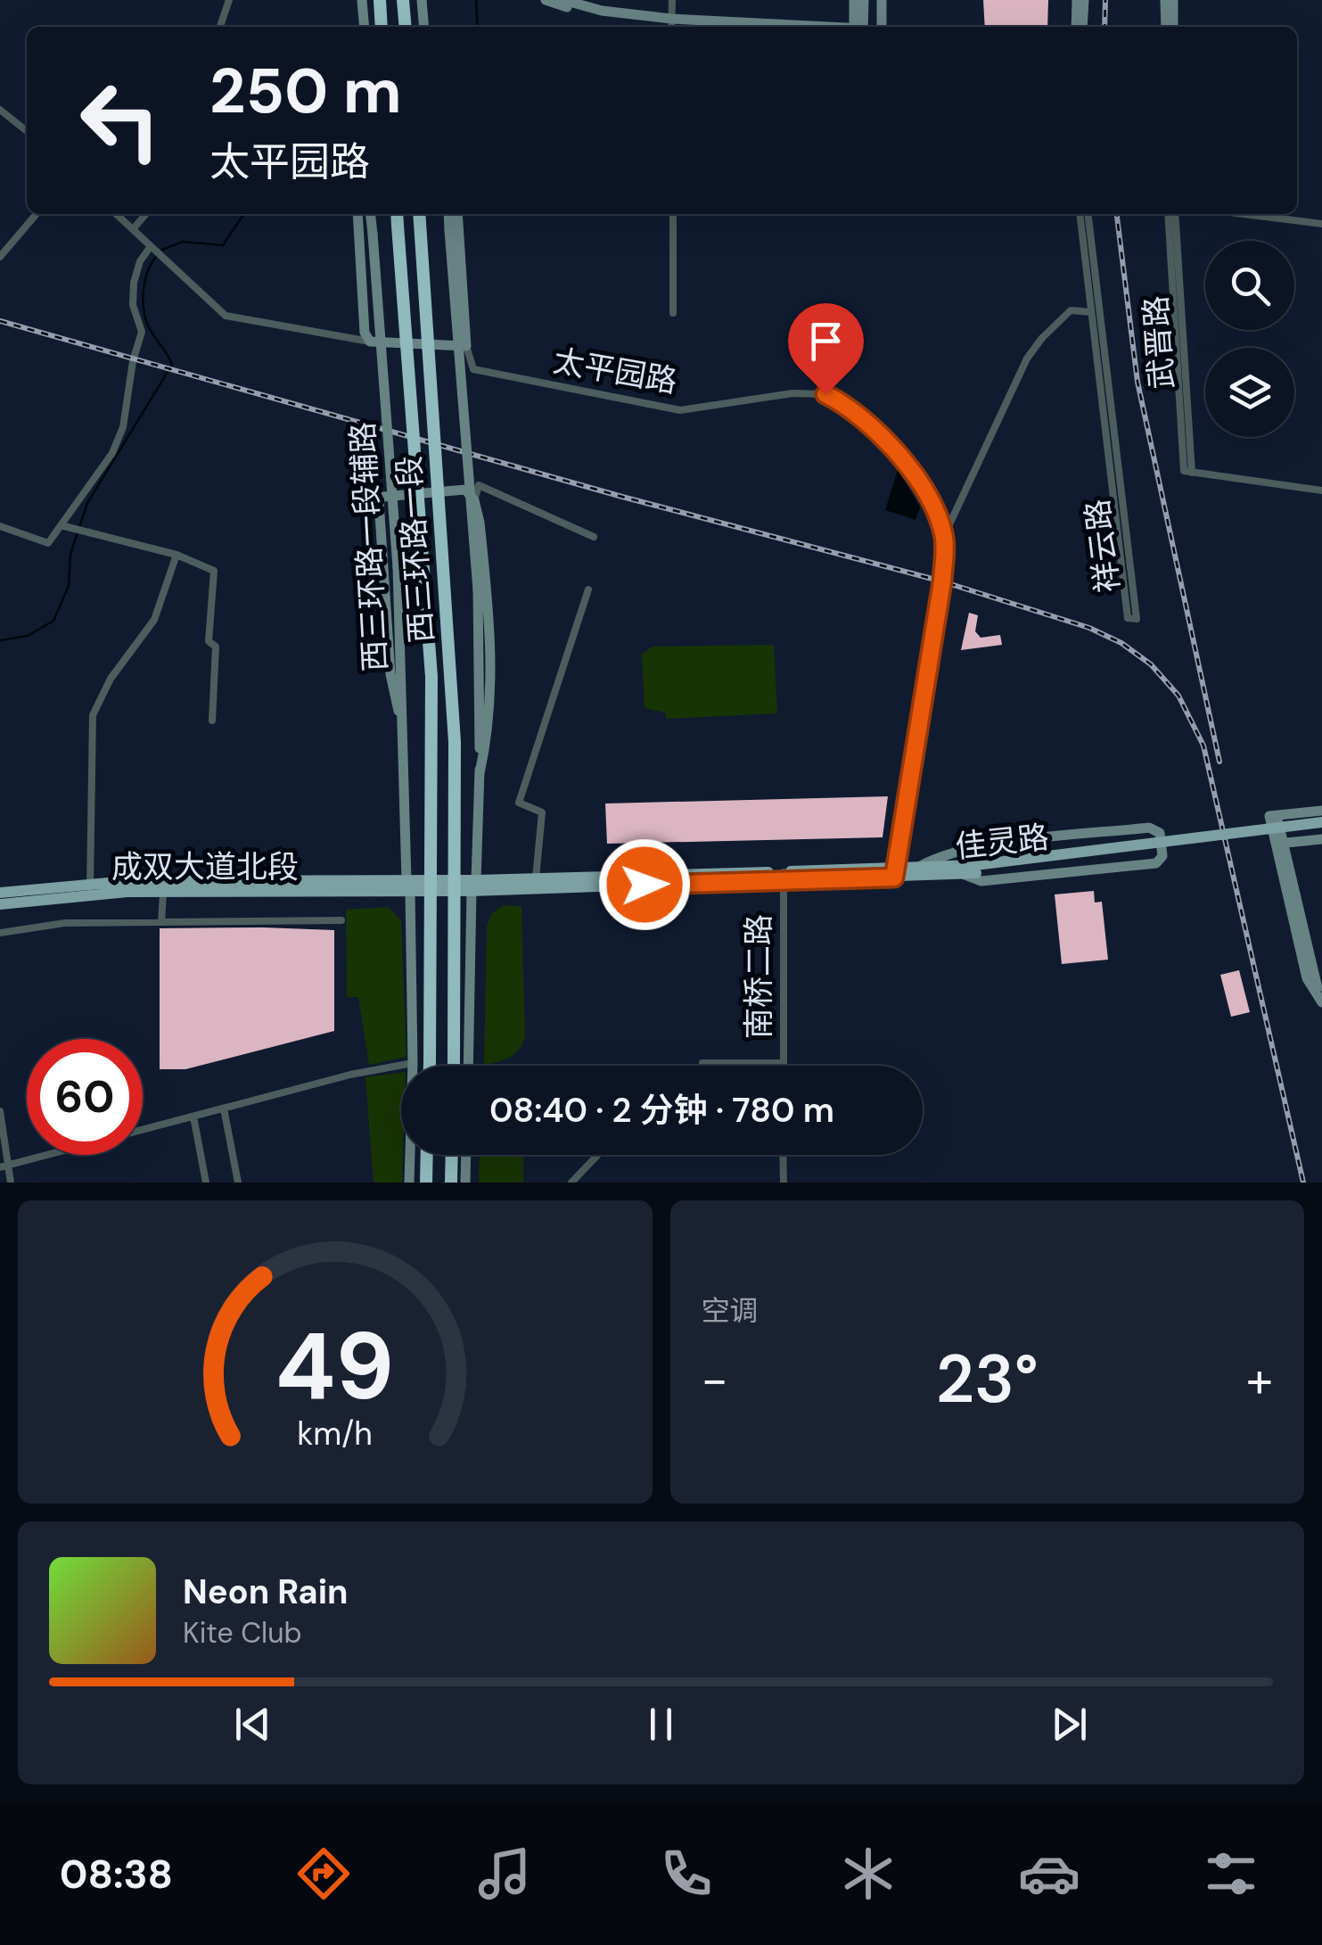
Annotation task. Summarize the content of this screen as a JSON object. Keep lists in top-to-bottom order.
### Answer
{
  "streets": {
    "highway": ["西三环路一段"],
    "main road": ["西三环路一段辅路", "佳灵路", "成双大道北段"],
    "street": [
      "武晋路",
      "太平园路",
      "祥云路",
      "南桥二路"
    ]
  },
  "crossings": [
    ["西三环路一段辅路", "成双大道北段"],
    ["佳灵路", "南桥二路"]
  ],
  "page": {
    "turn": ["250 m", "太平园路"],
    "limit": "60",
    "trip": "08:40 · 2 分钟 · 780 m",
    "tile": "空调",
    "heat": ["−", "23°", "+"],
    "song": ["Neon Rain", "Kite Club"],
    "tabs": "08:38",
    "gauge": ["49", "km/h"]
  }
}
